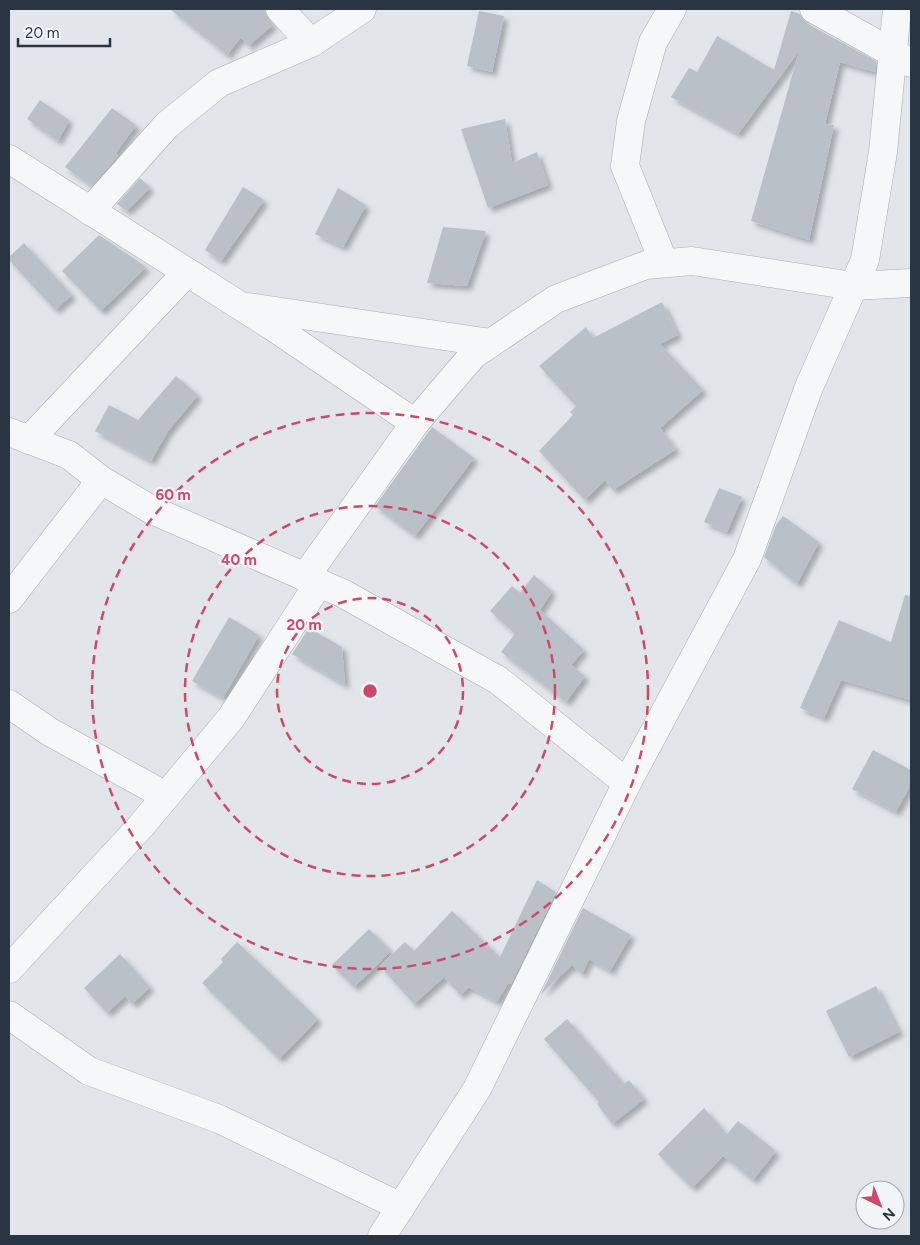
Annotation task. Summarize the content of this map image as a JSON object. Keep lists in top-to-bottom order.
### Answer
{
  "scale_bar": "20 m",
  "north": "bottom right",
  "rings": ["60 m", "40 m", "20 m"]
}
